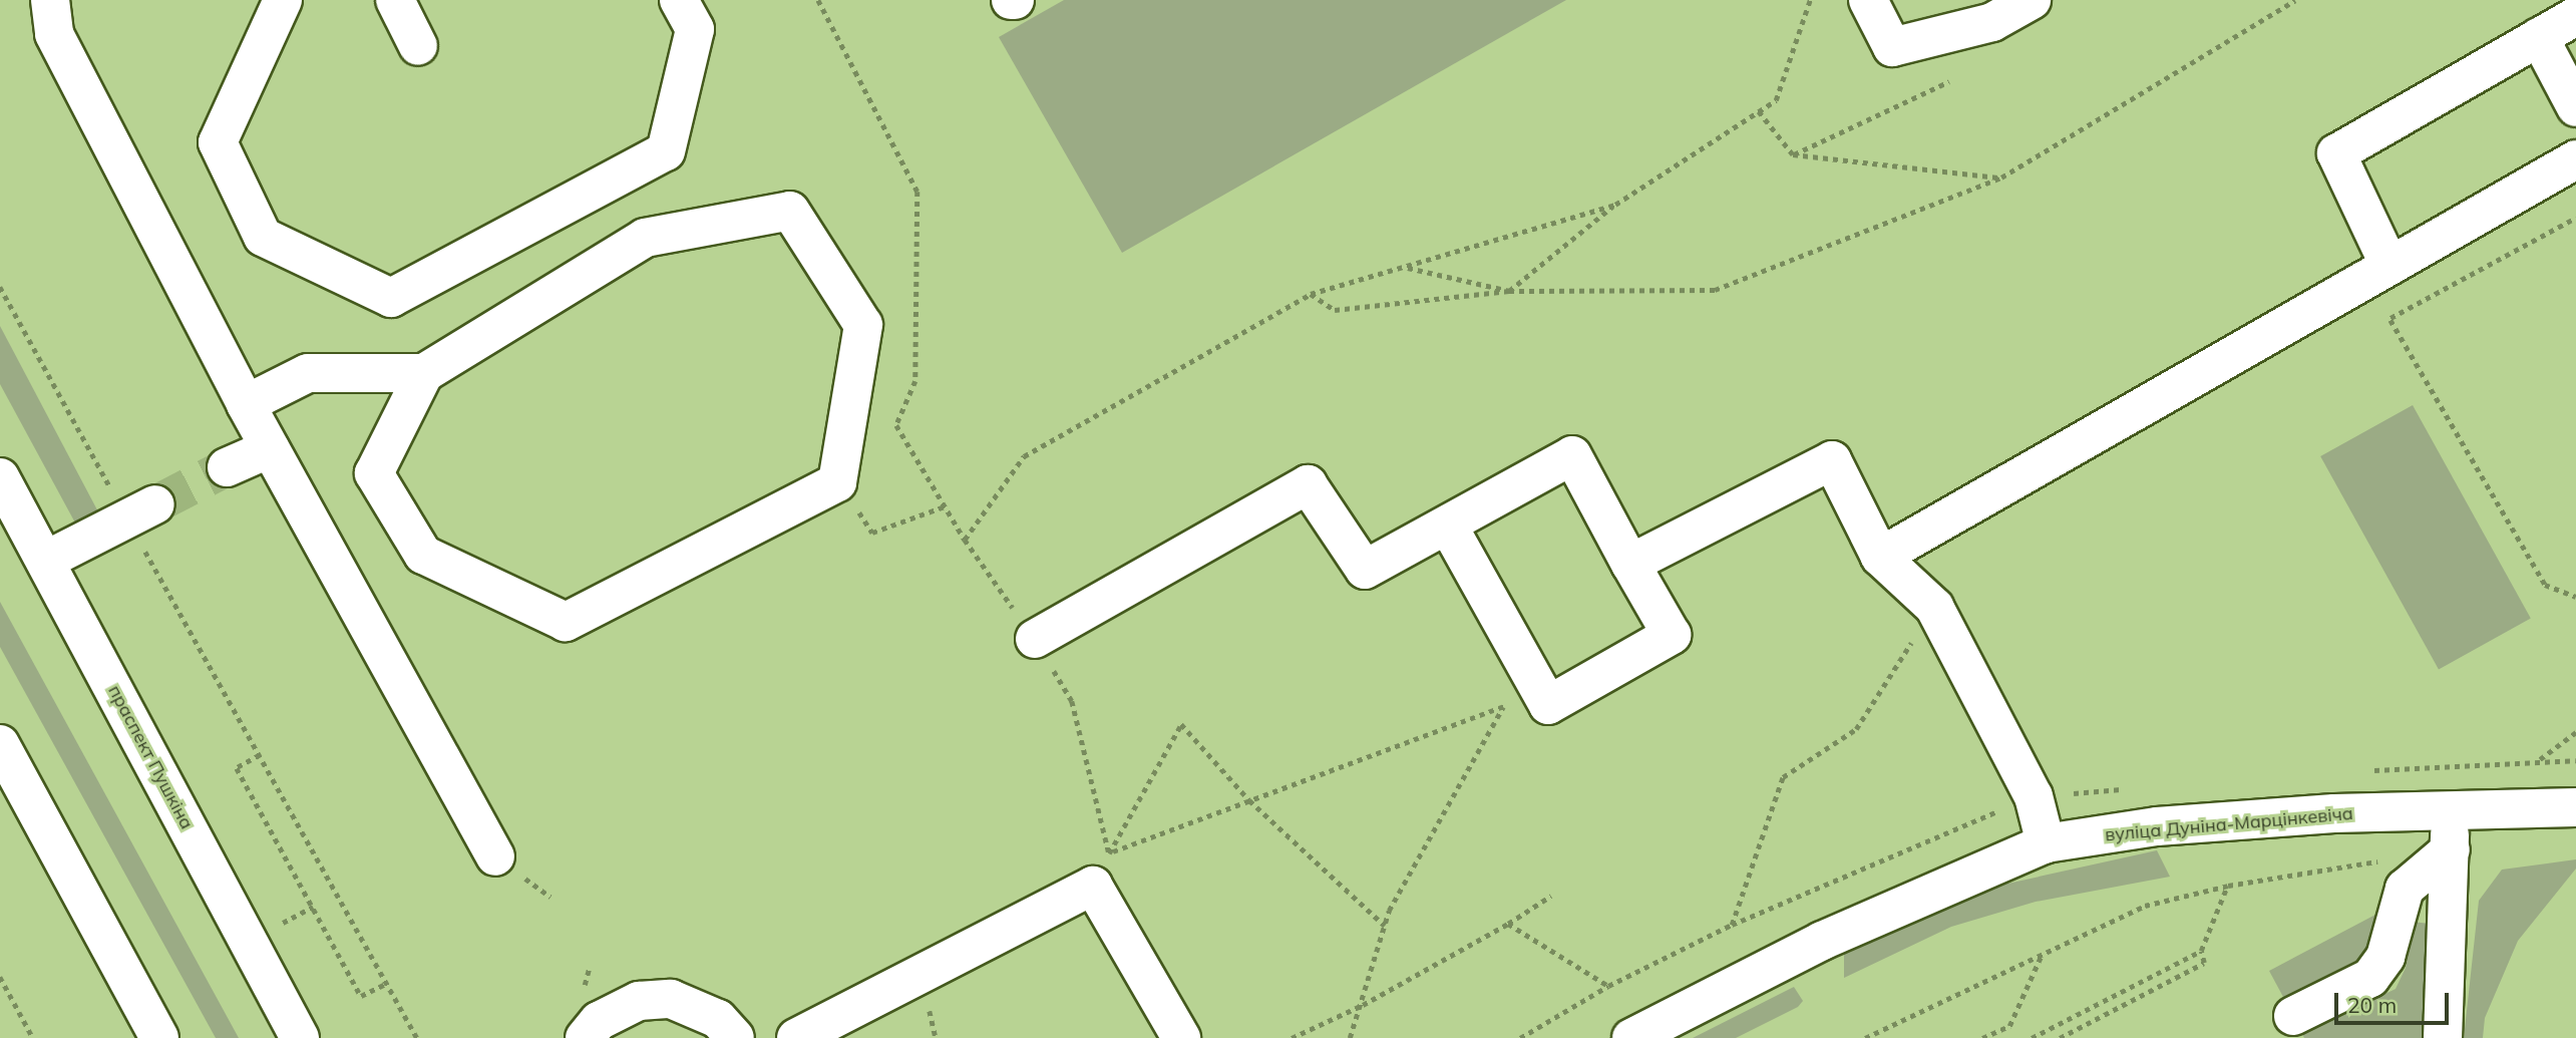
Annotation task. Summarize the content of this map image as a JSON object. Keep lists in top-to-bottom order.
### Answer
{
  "streets": {
    "street": ["праспект Пушкіна", "вуліца Дуніна-Марцінкевіча"]
  },
  "scale_bar": "20 m"
}
